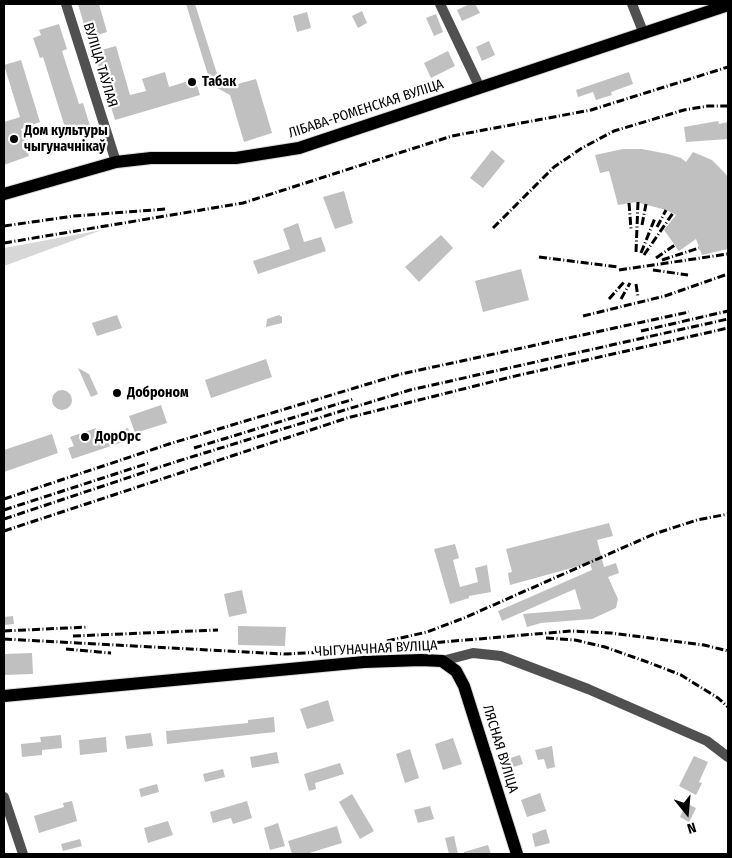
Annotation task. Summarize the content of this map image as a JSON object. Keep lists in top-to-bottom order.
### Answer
{
  "streets": {
    "main road": ["ЛІБАВА-РОМЕНСКАЯ ВУЛІЦА", "ЧЫГУНАЧНАЯ ВУЛІЦА", "ЛЯСНАЯ ВУЛІЦА"],
    "street": ["ВУЛІЦА ТАЎЛАЯ"]
  },
  "crossings": [
    ["ВУЛІЦА ТАЎЛАЯ", "ЛІБАВА-РОМЕНСКАЯ ВУЛІЦА"],
    ["ЧЫГУНАЧНАЯ ВУЛІЦА", "ЛЯСНАЯ ВУЛІЦА"]
  ],
  "places": [
    "Табак",
    "Дом культуры чыгуначнікаў",
    "Доброном",
    "ДорОрс"
  ],
  "north": "bottom"
}
